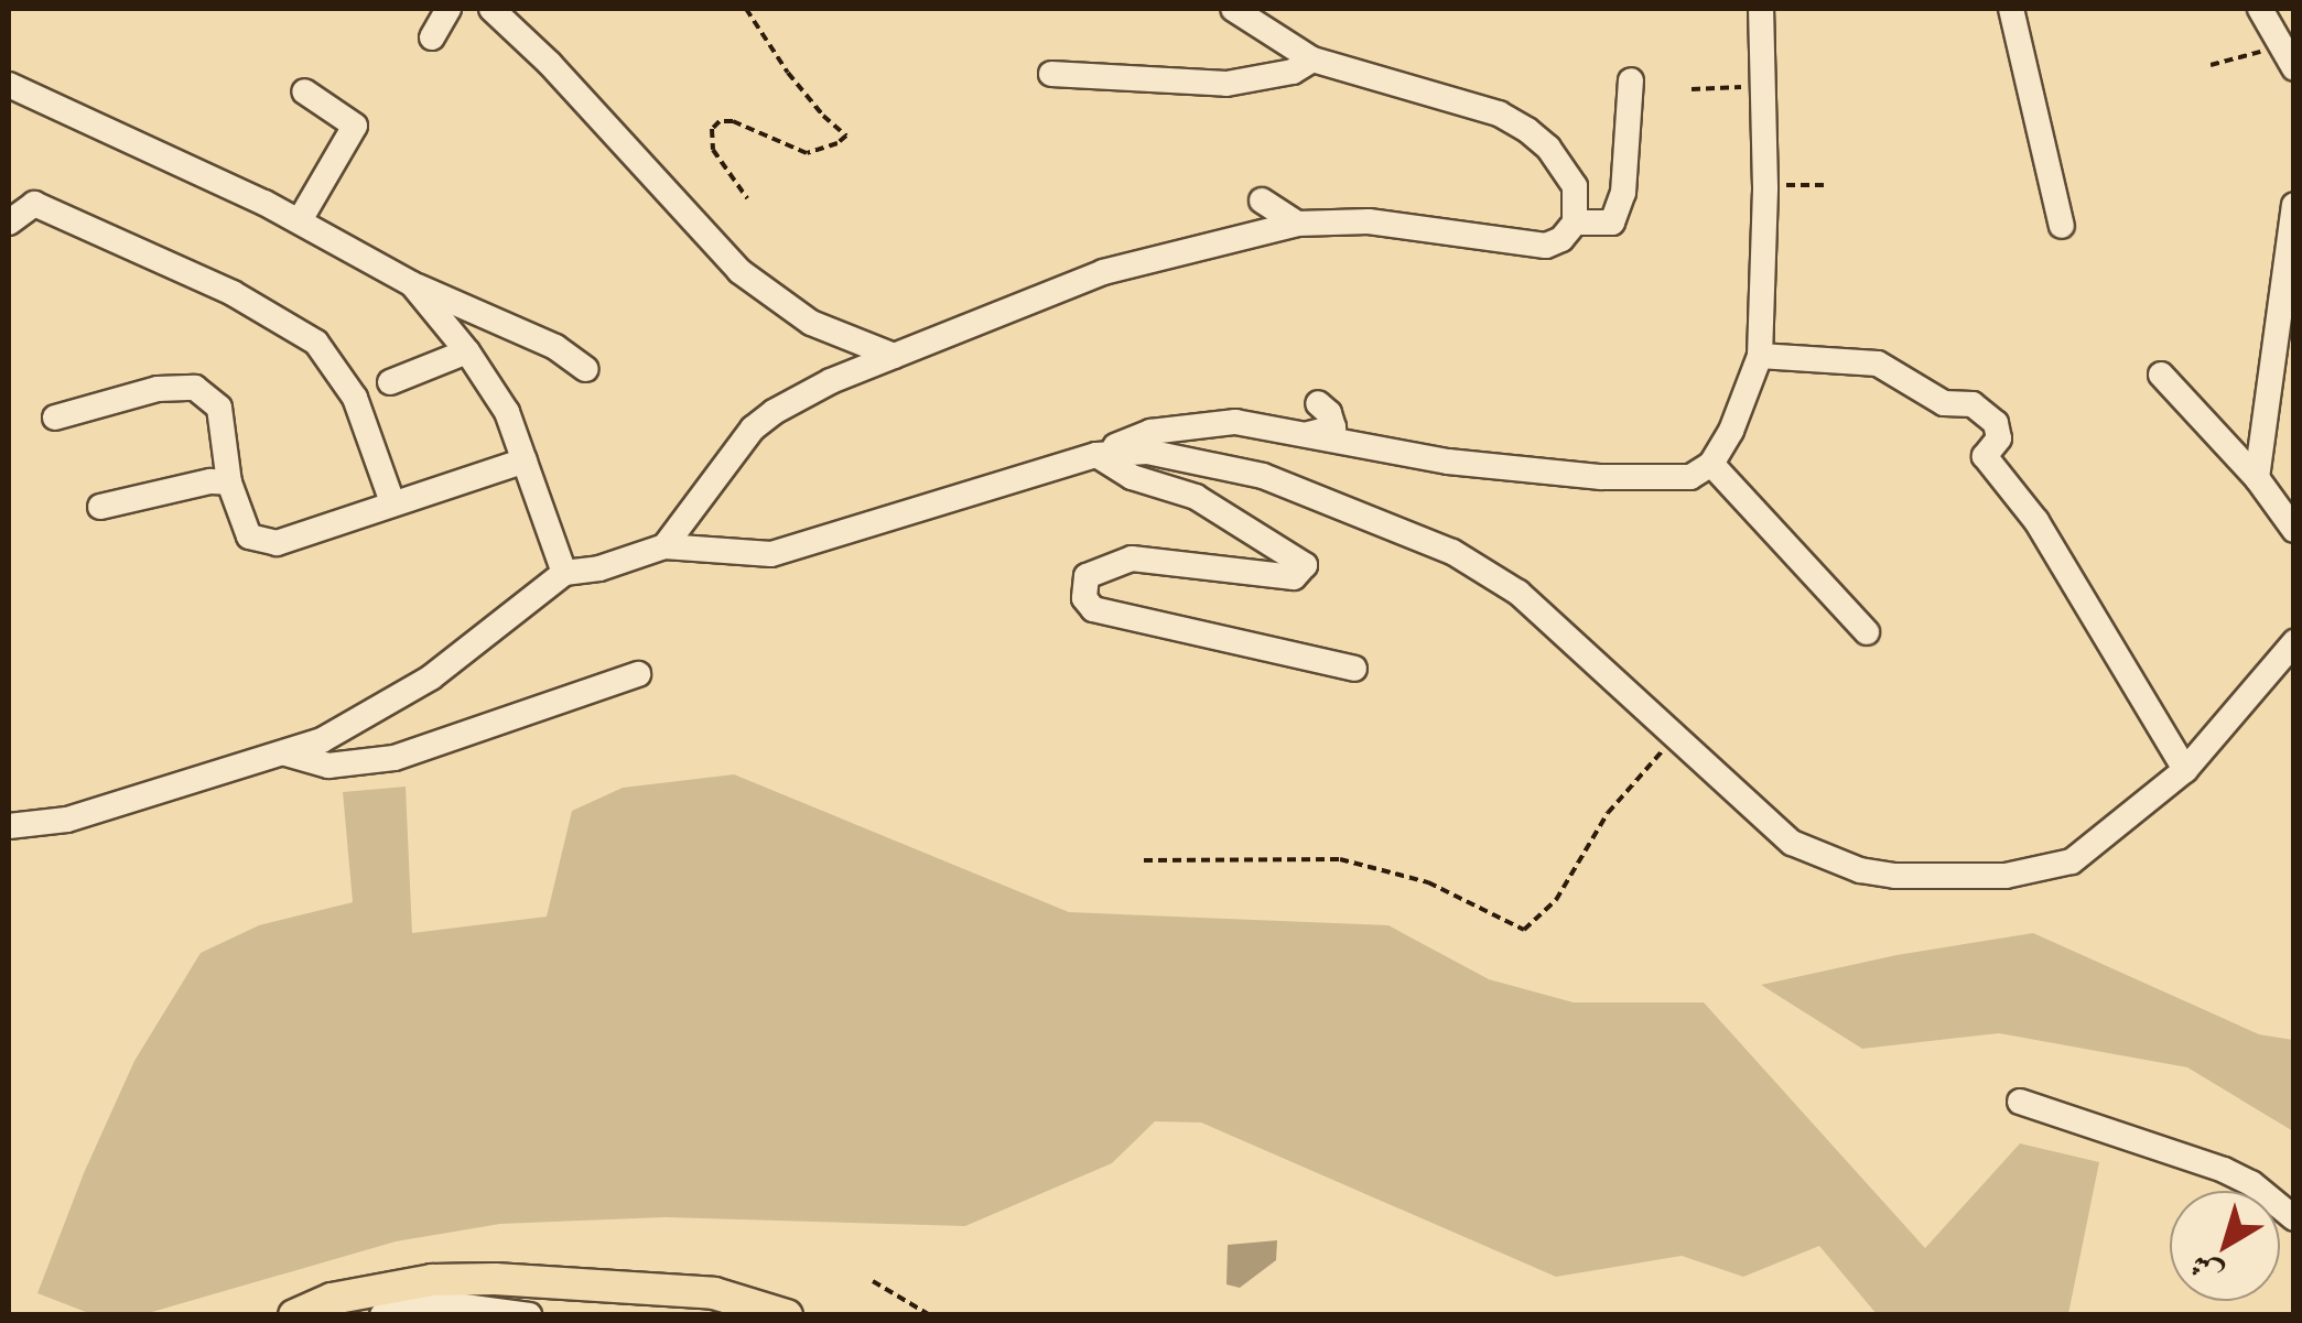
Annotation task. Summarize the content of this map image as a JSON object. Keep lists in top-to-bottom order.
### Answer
{
  "north": "bottom left"
}
